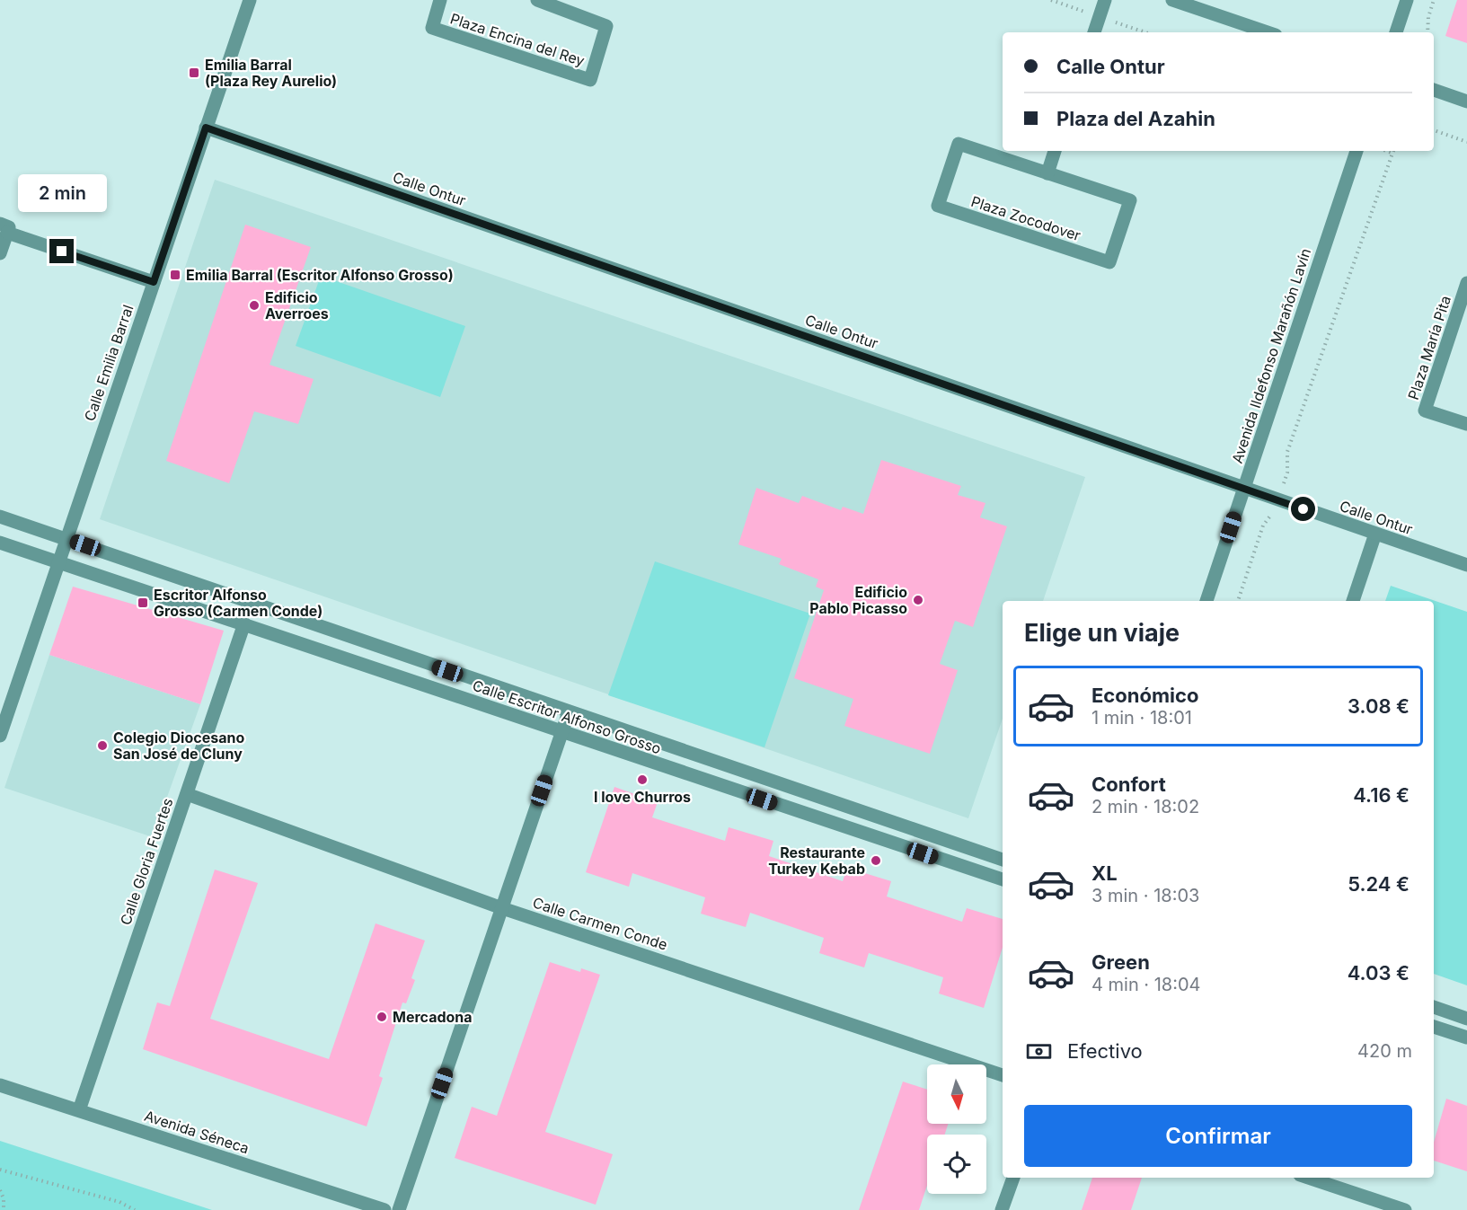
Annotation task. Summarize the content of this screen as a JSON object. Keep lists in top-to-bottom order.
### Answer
{
  "streets": {
    "street": [
      "Plaza Encina del Rey",
      "Calle Ontur",
      "Plaza Zocodover",
      "Plaza María Pita",
      "Avenida Ildefonso Marañón Lavín",
      "Calle Emilia Barral",
      "Calle Escritor Alfonso Grosso",
      "Calle Gloria Fuertes",
      "Calle Carmen Conde",
      "Avenida Séneca"
    ]
  },
  "crossings": [
    ["Calle Ontur", "Avenida Ildefonso Marañón Lavín"],
    ["Calle Ontur", "Calle Emilia Barral"],
    ["Calle Emilia Barral", "Calle Escritor Alfonso Grosso"],
    ["Calle Escritor Alfonso Grosso", "Calle Gloria Fuertes"],
    ["Calle Gloria Fuertes", "Calle Carmen Conde"],
    ["Calle Gloria Fuertes", "Avenida Séneca"]
  ],
  "places": {
    "transit": ["Emilia Barral (Plaza Rey Aurelio)", "Emilia Barral (Escritor Alfonso Grosso)", "Escritor Alfonso Grosso (Carmen Conde)"],
    "other": [
      "Edificio Averroes",
      "Edificio Pablo Picasso",
      "Colegio Diocesano San José de Cluny",
      "I love Churros",
      "Restaurante Turkey Kebab",
      "Mercadona"
    ]
  },
  "north": "bottom",
  "page": {
    "banner": ["Calle Ontur", "Plaza del Azahin"],
    "bubble": "2 min",
    "heading": "Elige un viaje",
    "list": [
      {
        "name": "Económico",
        "note": "1 min · 18:01",
        "value": "3.08 €"
      },
      {
        "name": "Confort",
        "note": "2 min · 18:02",
        "value": "4.16 €"
      },
      {
        "name": "XL",
        "note": "3 min · 18:03",
        "value": "5.24 €"
      },
      {
        "name": "Green",
        "note": "4 min · 18:04",
        "value": "4.03 €"
      }
    ],
    "pay": ["Efectivo", "420 m"],
    "buttons": "Confirmar"
  }
}
